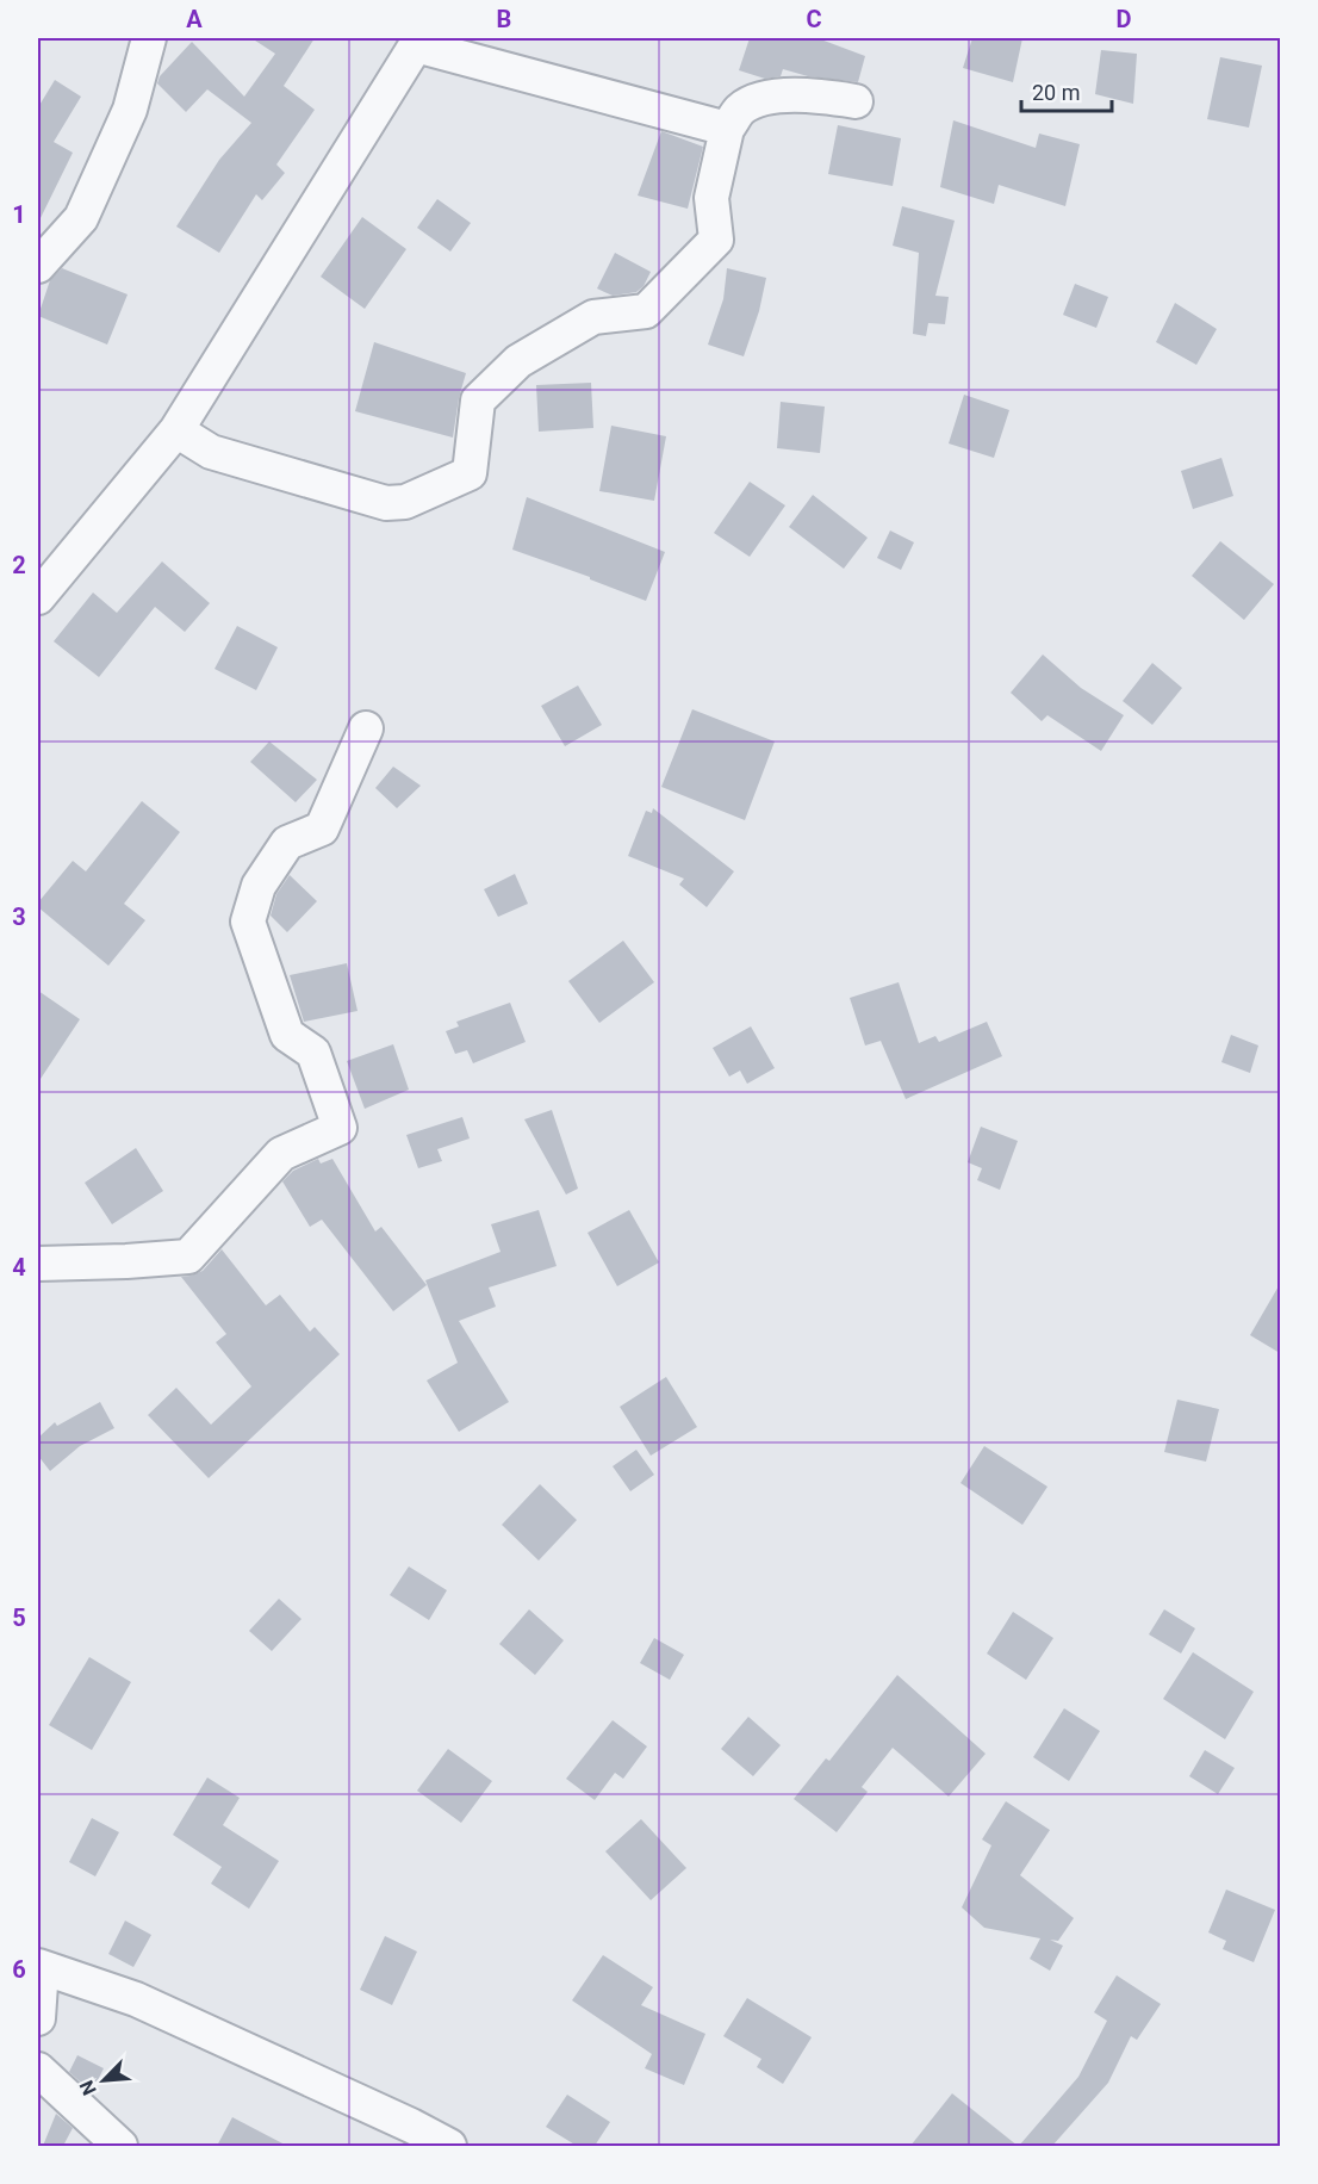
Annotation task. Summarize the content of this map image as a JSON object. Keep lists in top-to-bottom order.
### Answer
{
  "scale_bar": "20 m",
  "north": "bottom left",
  "grid": {
    "columns": [
      "A",
      "B",
      "C",
      "D"
    ],
    "rows": [
      "1",
      "2",
      "3",
      "4",
      "5",
      "6"
    ]
  }
}
